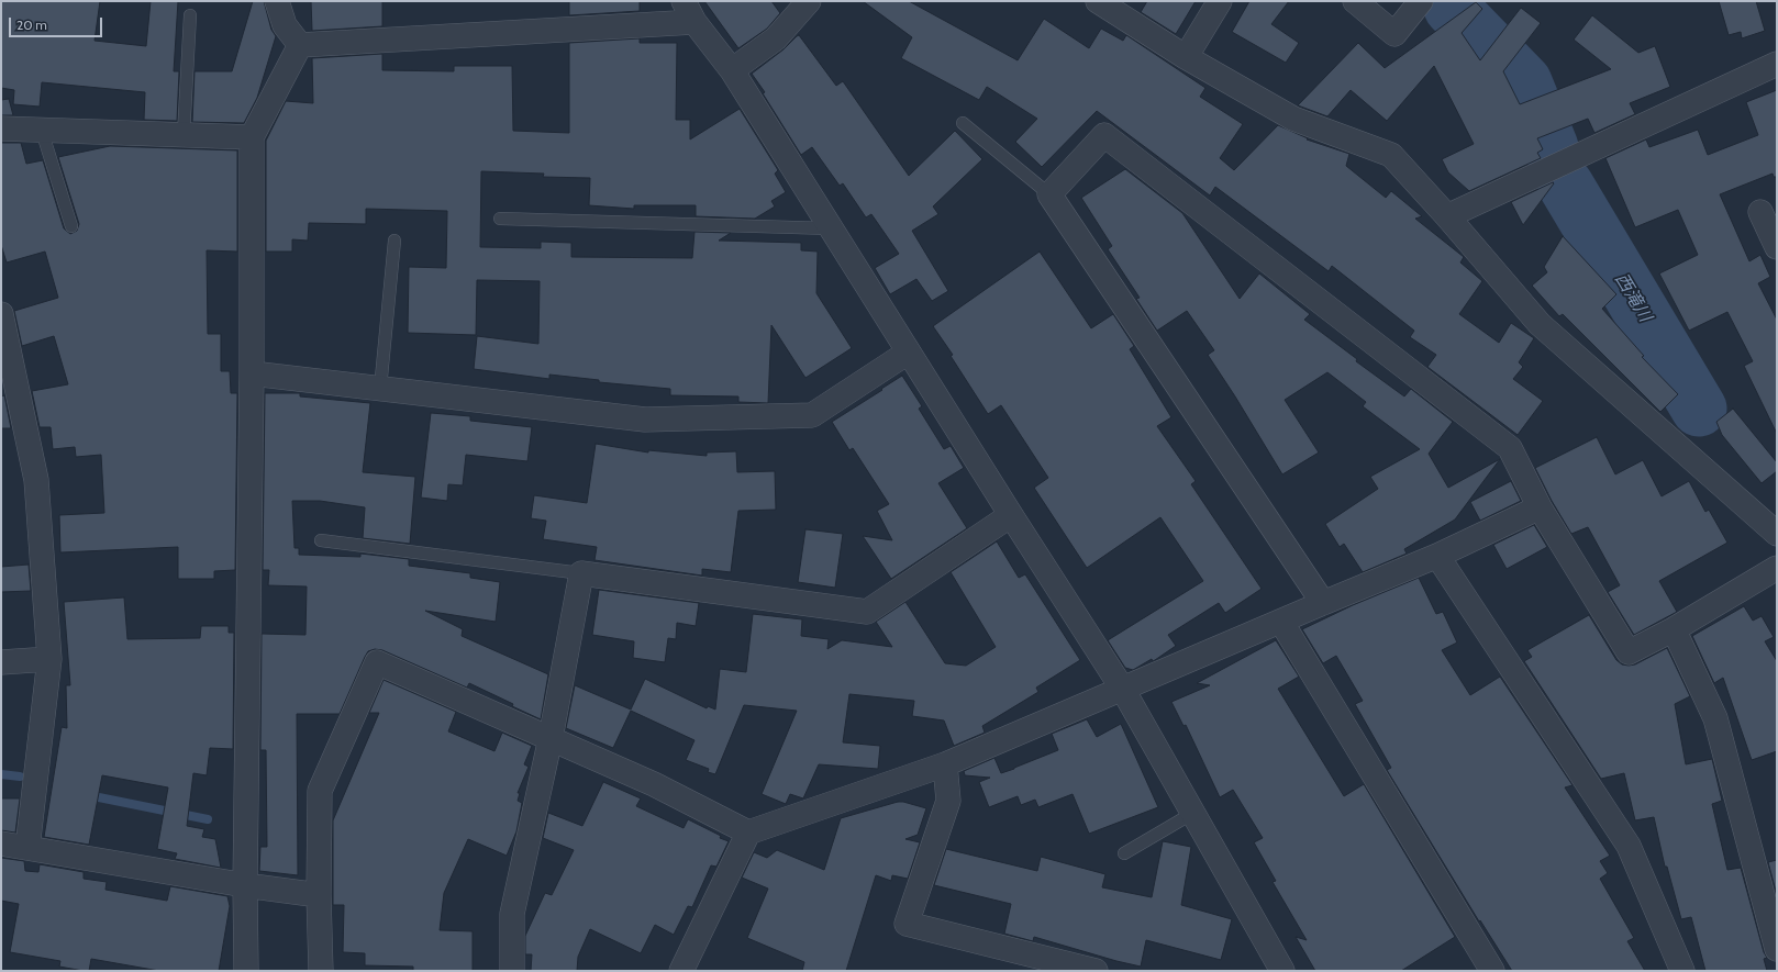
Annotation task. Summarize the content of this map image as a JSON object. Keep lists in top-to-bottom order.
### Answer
{
  "water": ["西滝川"],
  "scale_bar": "20 m"
}
